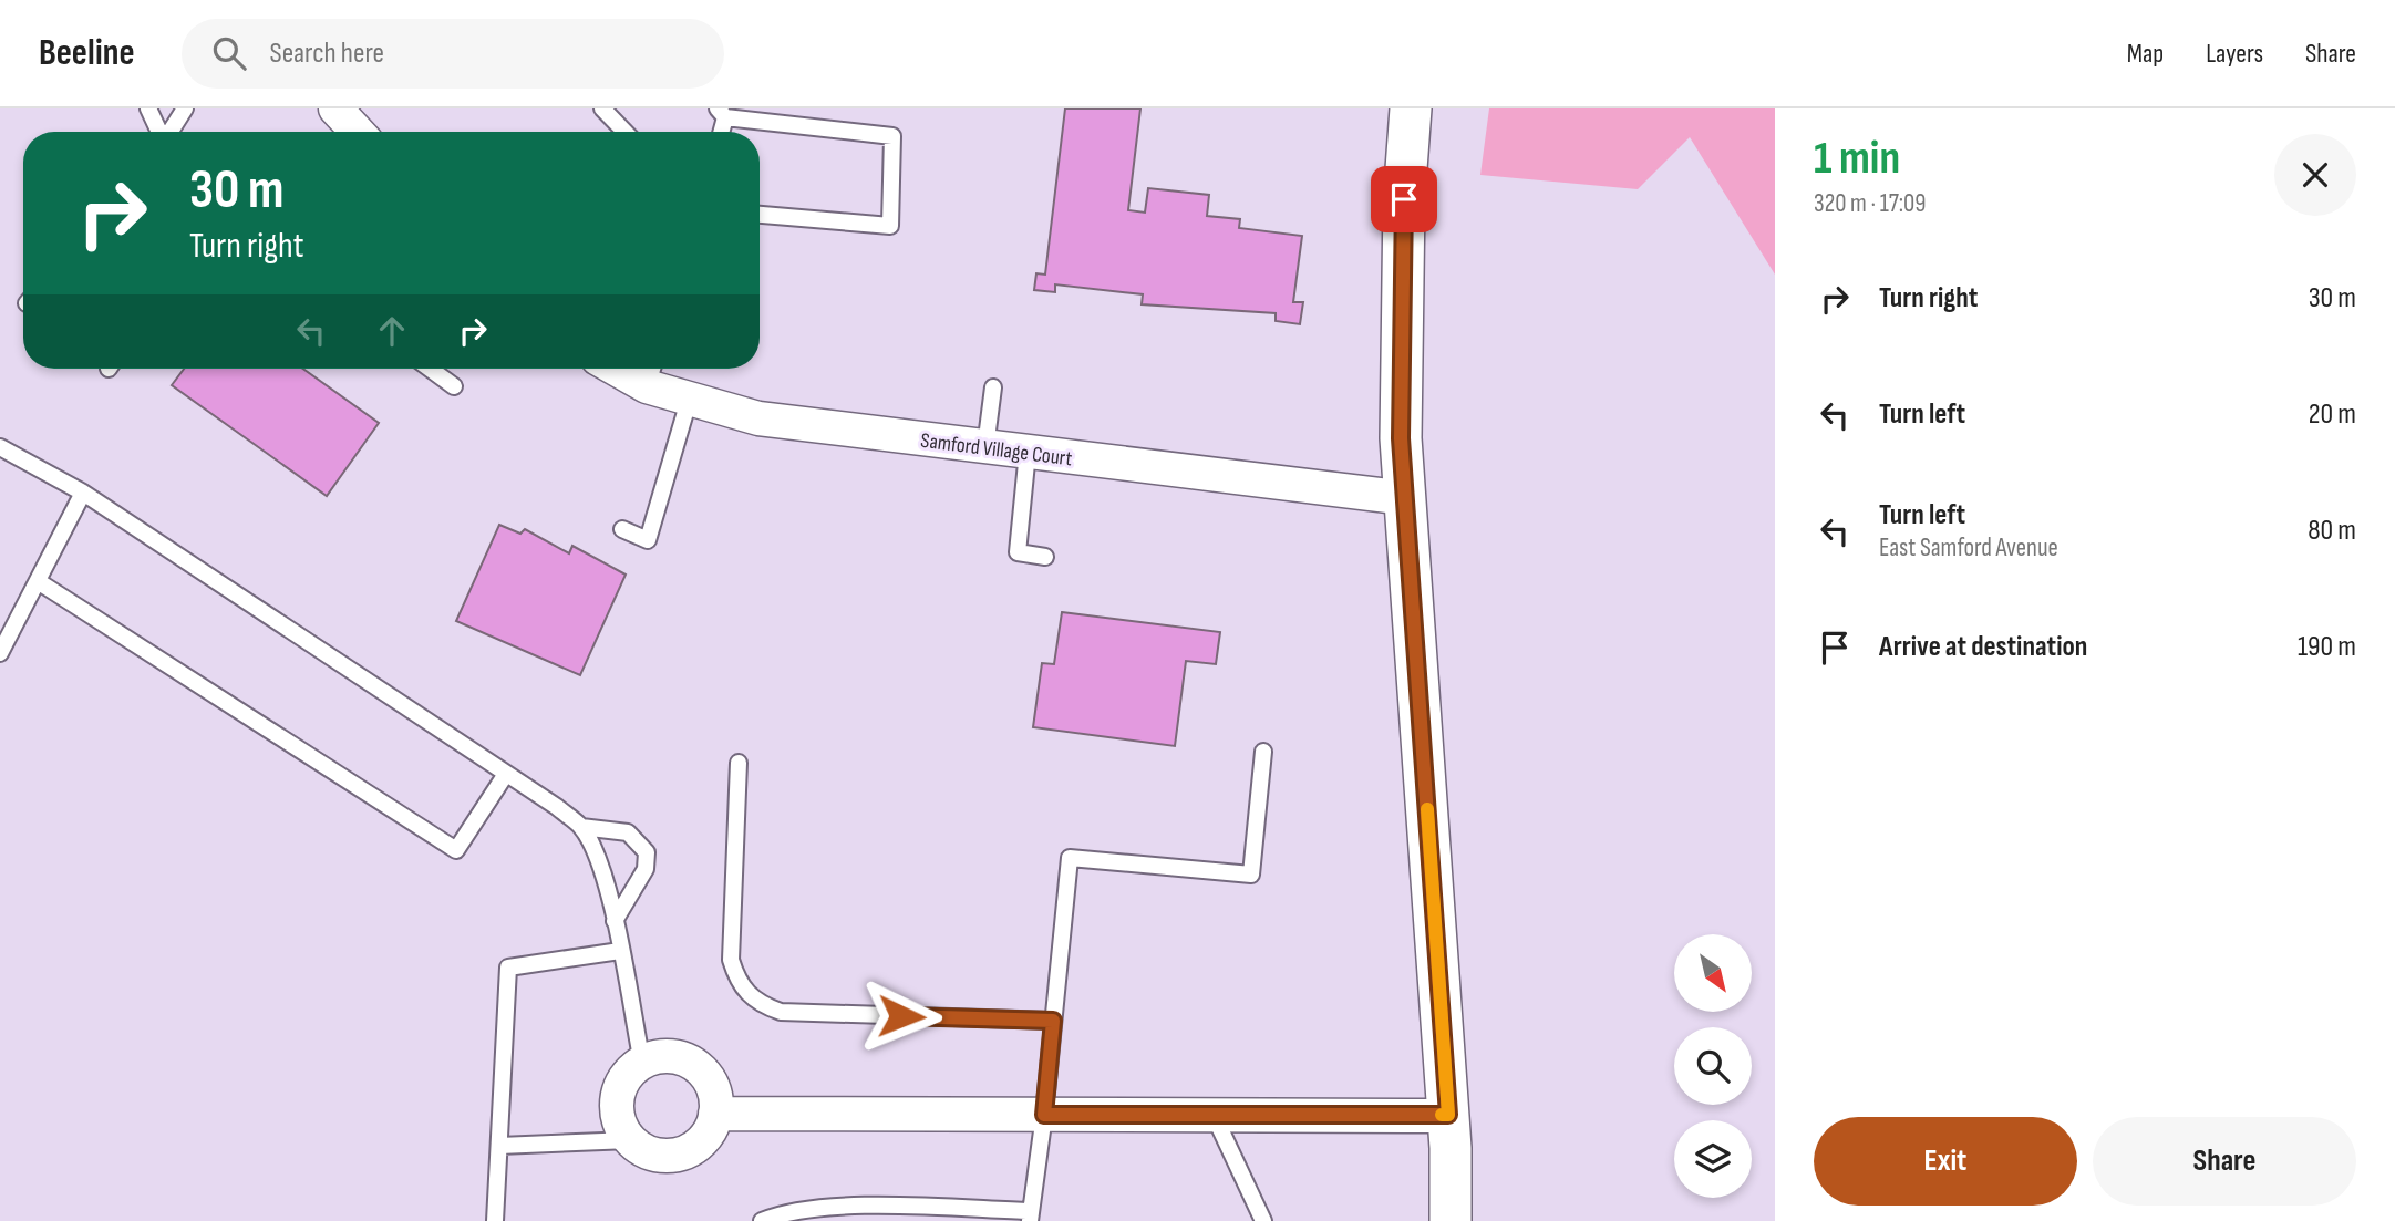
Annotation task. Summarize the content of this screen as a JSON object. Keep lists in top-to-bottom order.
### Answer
{
  "streets": {
    "street": ["Samford Village Court"]
  },
  "north": "bottom right",
  "page": {
    "header": "Beeline",
    "search": "Search here",
    "nav": ["Map", "Layers", "Share"],
    "heading": ["1 min", "320 m · 17:09"],
    "turn": ["30 m", "Turn right"],
    "list": [
      {
        "name": "Turn right",
        "value": "30 m"
      },
      {
        "name": "Turn left",
        "value": "20 m"
      },
      {
        "name": "Turn left",
        "note": "East Samford Avenue",
        "value": "80 m"
      },
      {
        "name": "Arrive at destination",
        "value": "190 m"
      }
    ],
    "buttons": ["Exit", "Share"]
  }
}
